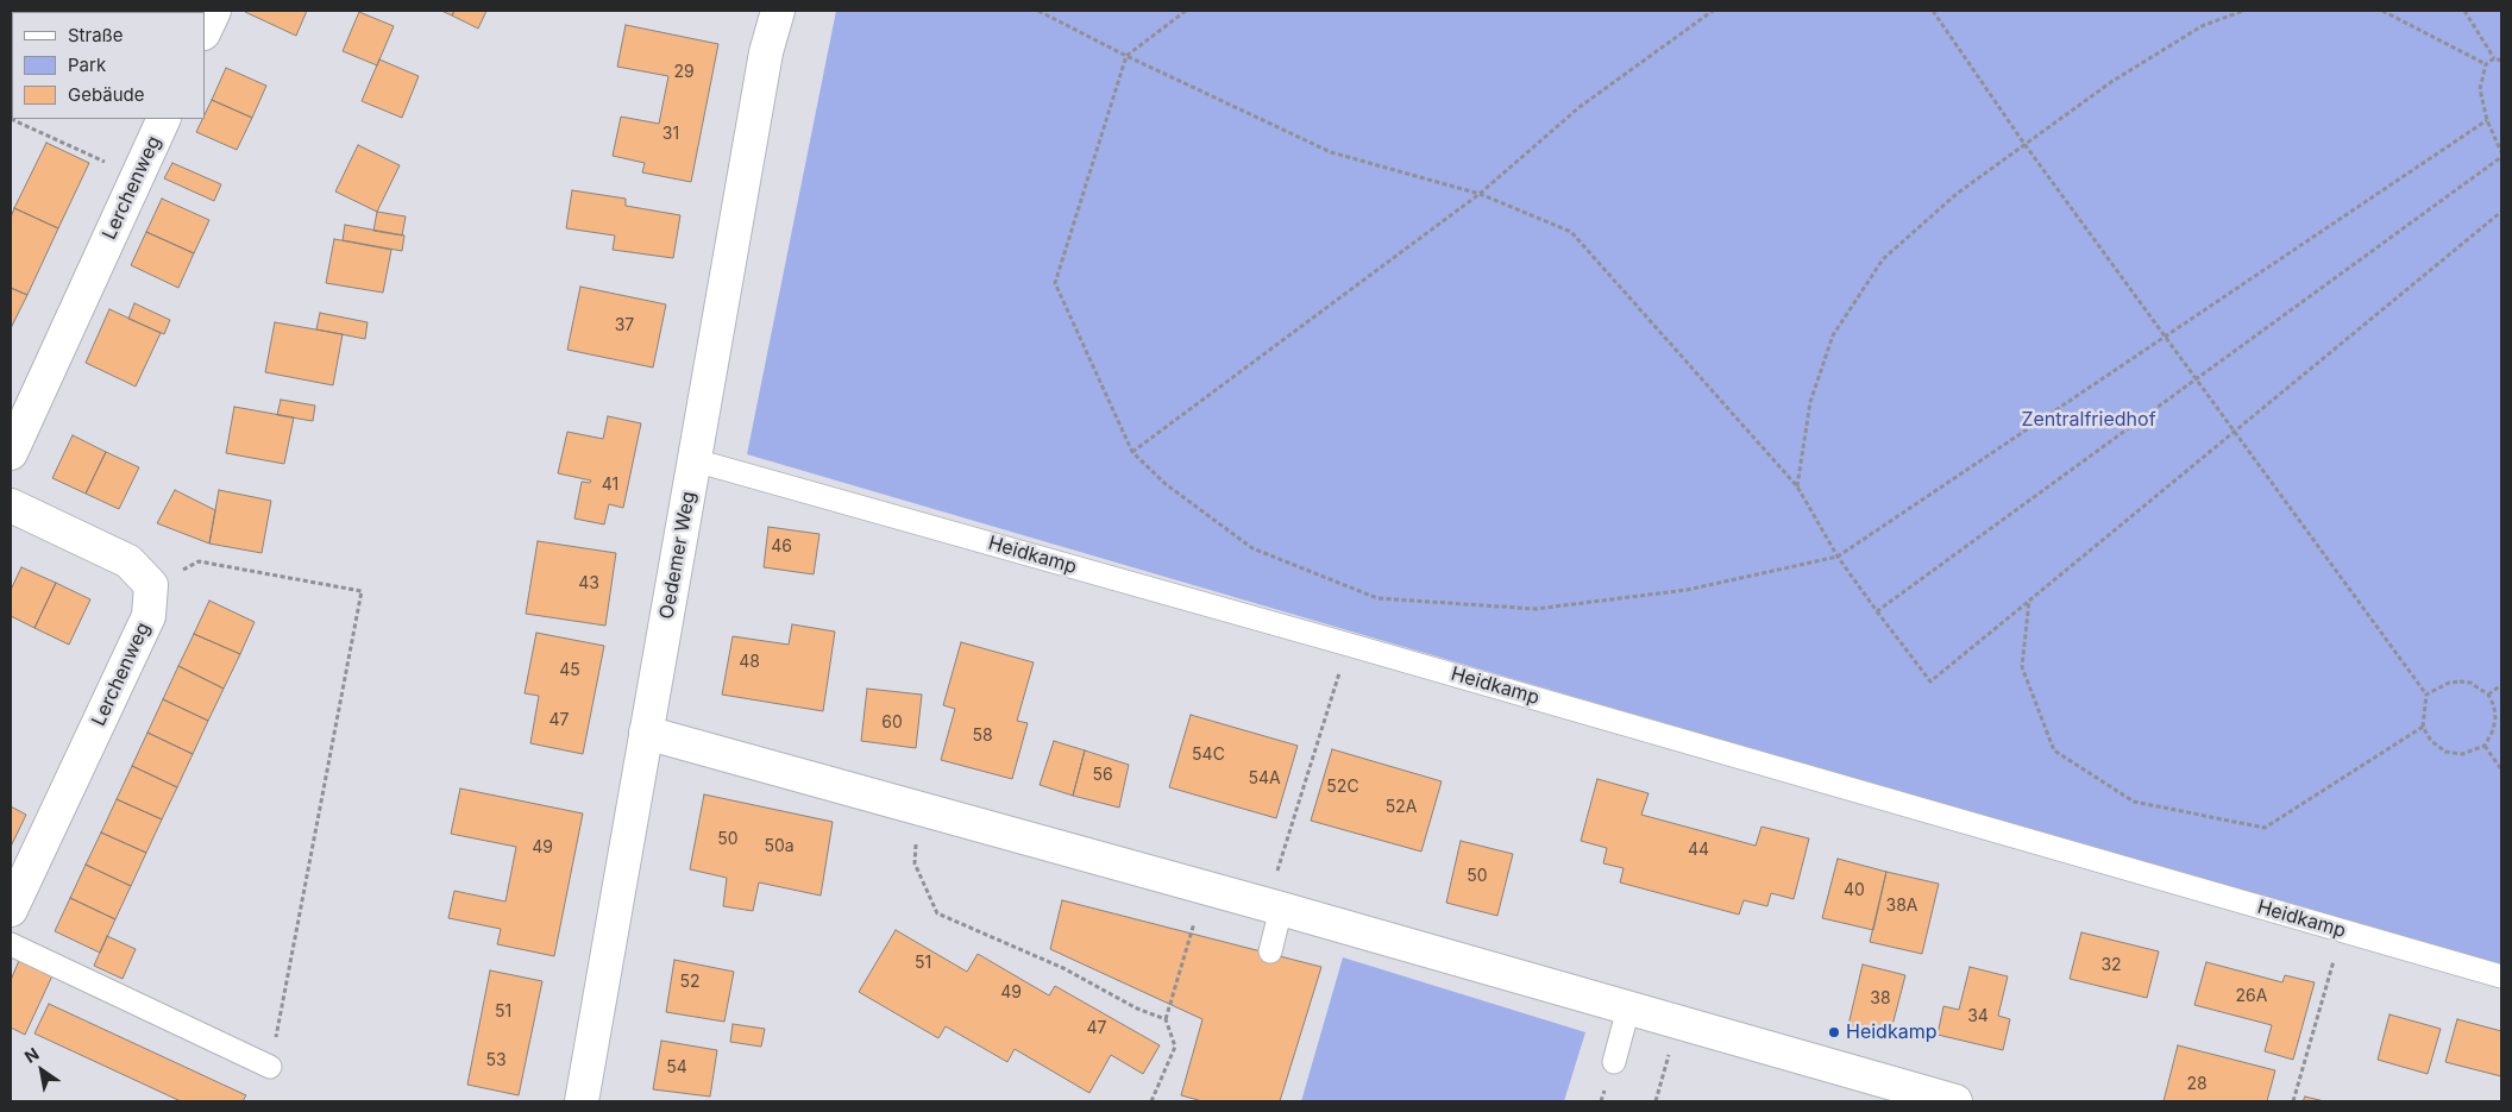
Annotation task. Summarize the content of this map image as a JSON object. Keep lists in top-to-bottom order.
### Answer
{
  "streets": {
    "street": ["Lerchenweg", "Oedemer Weg"],
    "lane": ["Heidkamp"]
  },
  "crossings": [
    ["Oedemer Weg", "Heidkamp"]
  ],
  "parks": ["Zentralfriedhof"],
  "places": ["Heidkamp"],
  "house_numbers": [
    "29",
    "31",
    "37",
    "41",
    "46",
    "43",
    "48",
    "45",
    "47",
    "60",
    "58",
    "54C",
    "56",
    "54A",
    "52C",
    "52A",
    "50",
    "50a",
    "49",
    "44",
    "50",
    "40",
    "38A",
    "51",
    "32",
    "52",
    "49",
    "26A",
    "38",
    "51",
    "34",
    "47",
    "53",
    "54",
    "28"
  ],
  "legend": ["Straße", "Park", "Gebäude"],
  "north": "top left"
}
